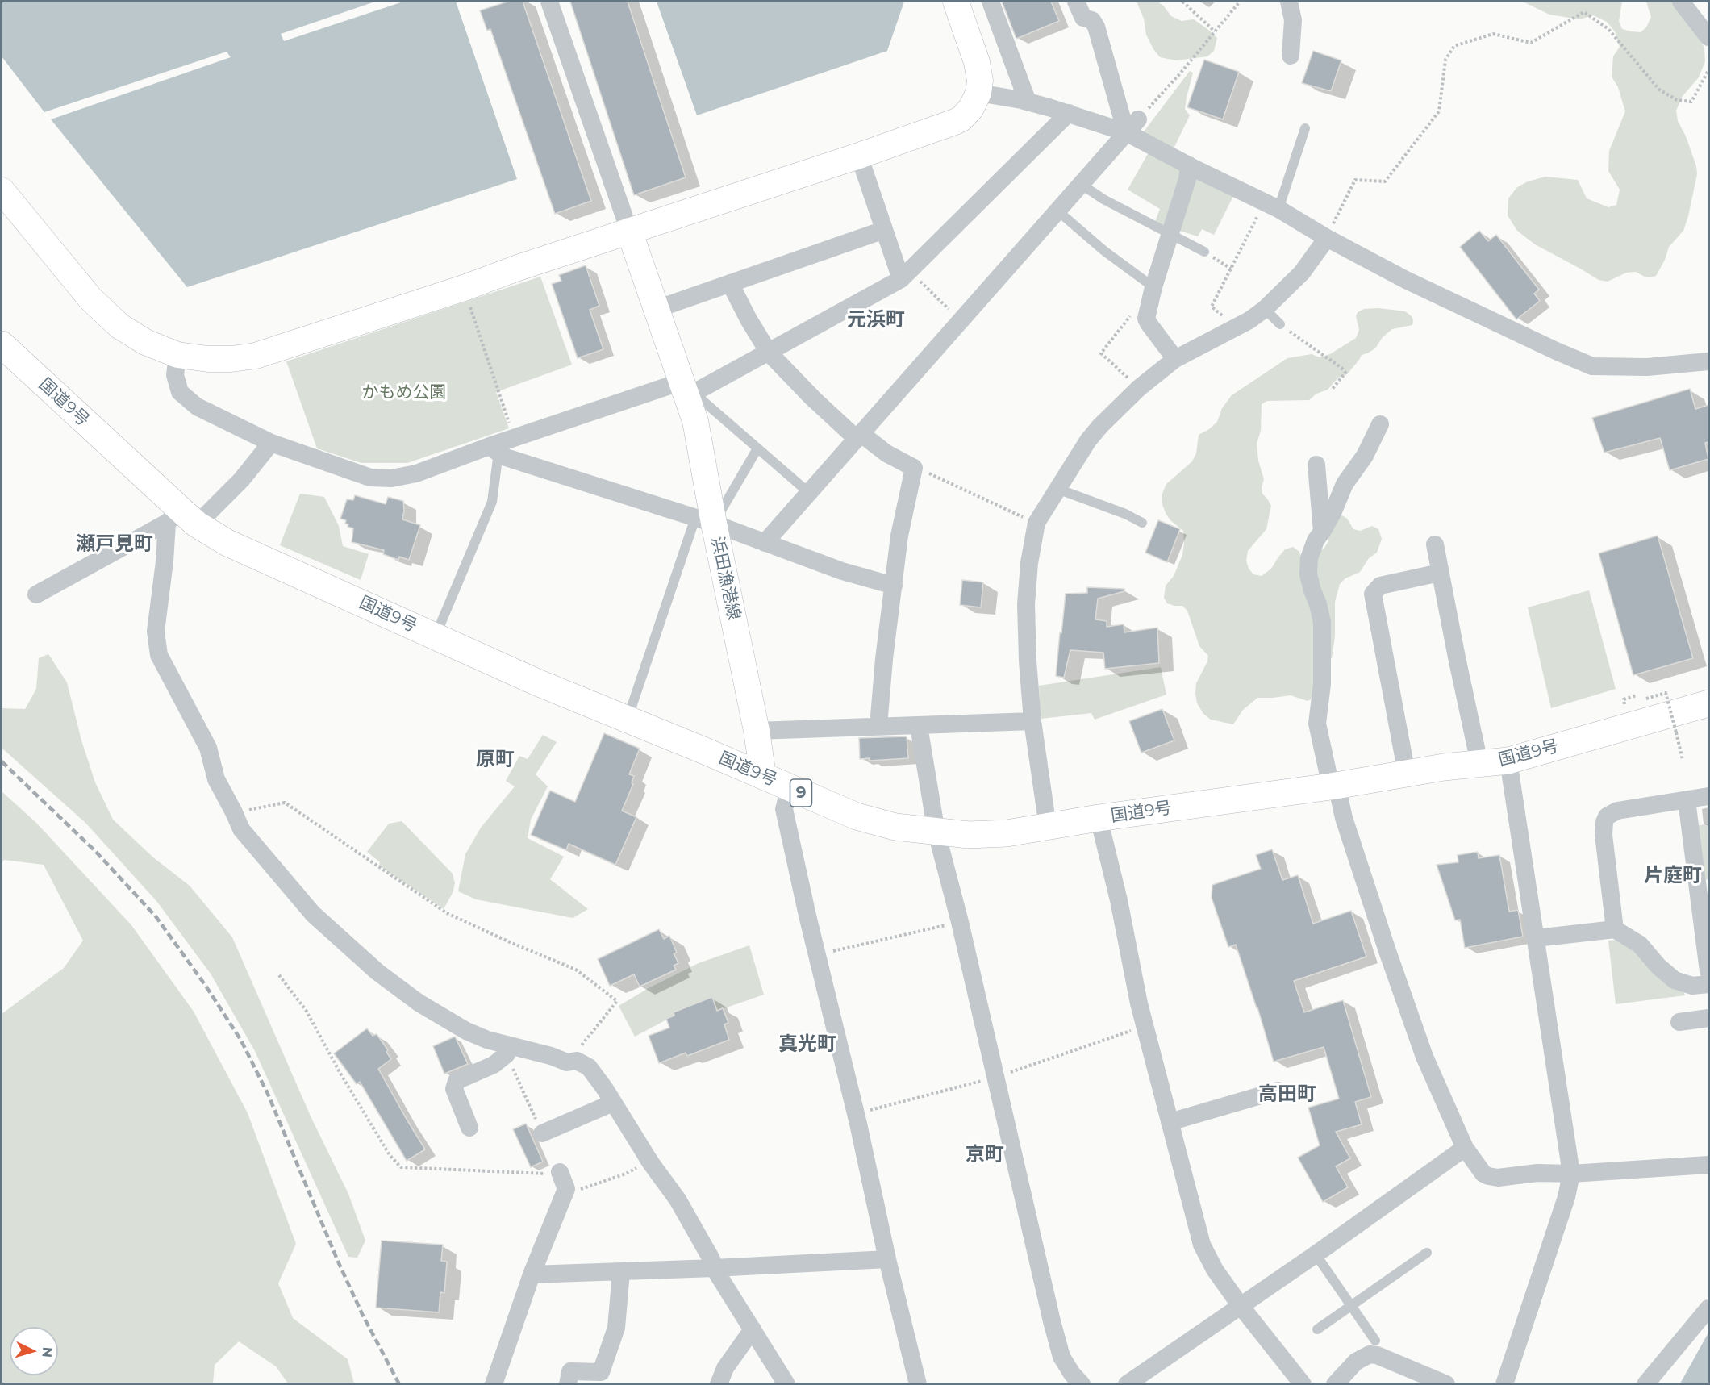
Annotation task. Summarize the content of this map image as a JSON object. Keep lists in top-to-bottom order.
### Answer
{
  "streets": {
    "highway": ["国道9号", "9"],
    "street": ["浜田漁港線"]
  },
  "crossings": [
    ["国道9号", "浜田漁港線"]
  ],
  "districts": [
    "元浜町",
    "瀬戸見町",
    "原町",
    "片庭町",
    "真光町",
    "高田町",
    "京町"
  ],
  "parks": ["かもめ公園"],
  "north": "right"
}
